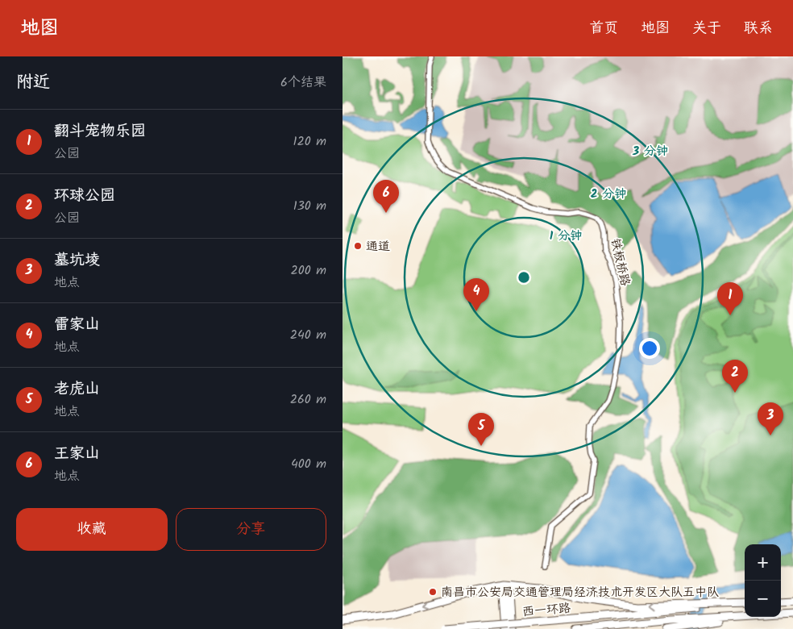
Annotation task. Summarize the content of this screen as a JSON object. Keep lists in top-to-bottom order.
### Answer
{
  "streets": {
    "highway": ["西一环路"],
    "street": ["铁板桥路"]
  },
  "places": ["通道", "南昌市公安局交通管理局经济技术开发区大队五中队"],
  "page": {
    "header": "地图",
    "nav": [
      "首页",
      "地图",
      "关于",
      "联系"
    ],
    "heading": ["附近", "6个结果"],
    "list": [
      {
        "mark": "1",
        "name": "翻斗宠物乐园",
        "note": "公园",
        "value": "120 m"
      },
      {
        "mark": "2",
        "name": "环球公园",
        "note": "公园",
        "value": "130 m"
      },
      {
        "mark": "3",
        "name": "墓坑堎",
        "note": "地点",
        "value": "200 m"
      },
      {
        "mark": "4",
        "name": "雷家山",
        "note": "地点",
        "value": "240 m"
      },
      {
        "mark": "5",
        "name": "老虎山",
        "note": "地点",
        "value": "260 m"
      },
      {
        "mark": "6",
        "name": "王家山",
        "note": "地点",
        "value": "400 m"
      }
    ],
    "pins": [
      "6",
      "4",
      "1",
      "2",
      "3",
      "5"
    ],
    "buttons": ["收藏", "分享"],
    "map_buttons": ["+", "−"]
  },
  "rings": ["3 分钟", "2 分钟", "1 分钟"]
}
